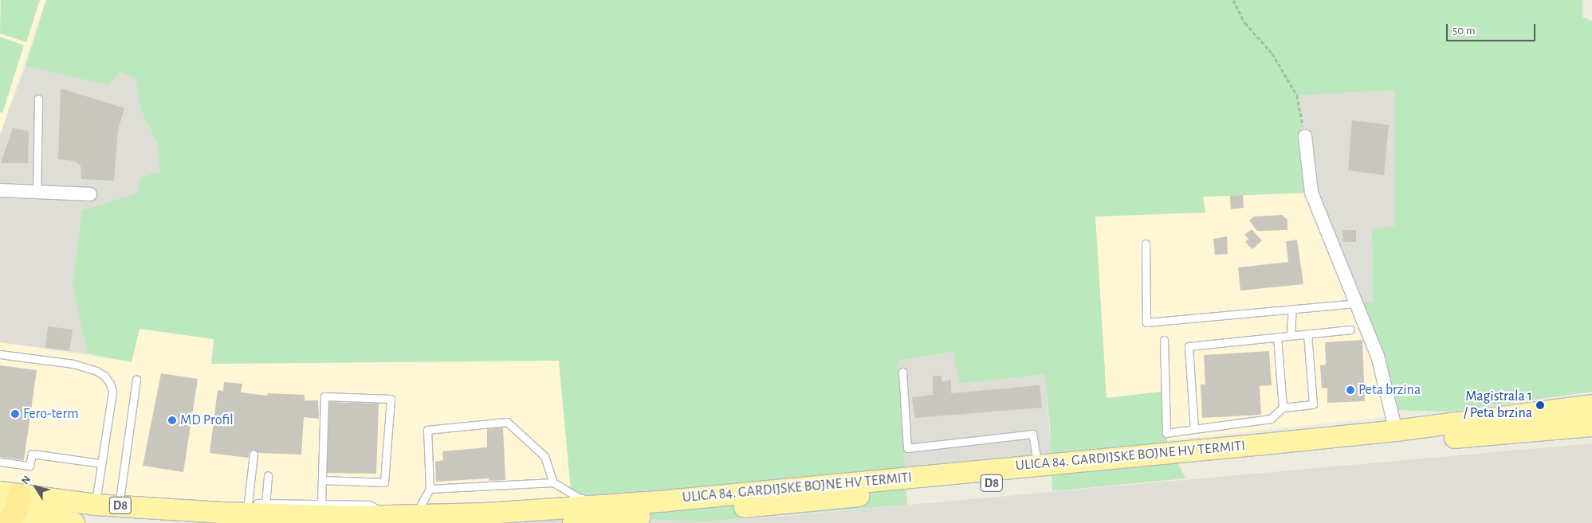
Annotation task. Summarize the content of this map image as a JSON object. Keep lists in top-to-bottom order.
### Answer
{
  "streets": {
    "main road": ["ULICA 84. GARDIJSKE BOJNE HV TERMITI", "D8"]
  },
  "places": [
    "Peta brzina",
    "Magistrala 1 / Peta brzina",
    "Fero-term",
    "MD Profil"
  ],
  "scale_bar": "50 m",
  "north": "top left"
}
